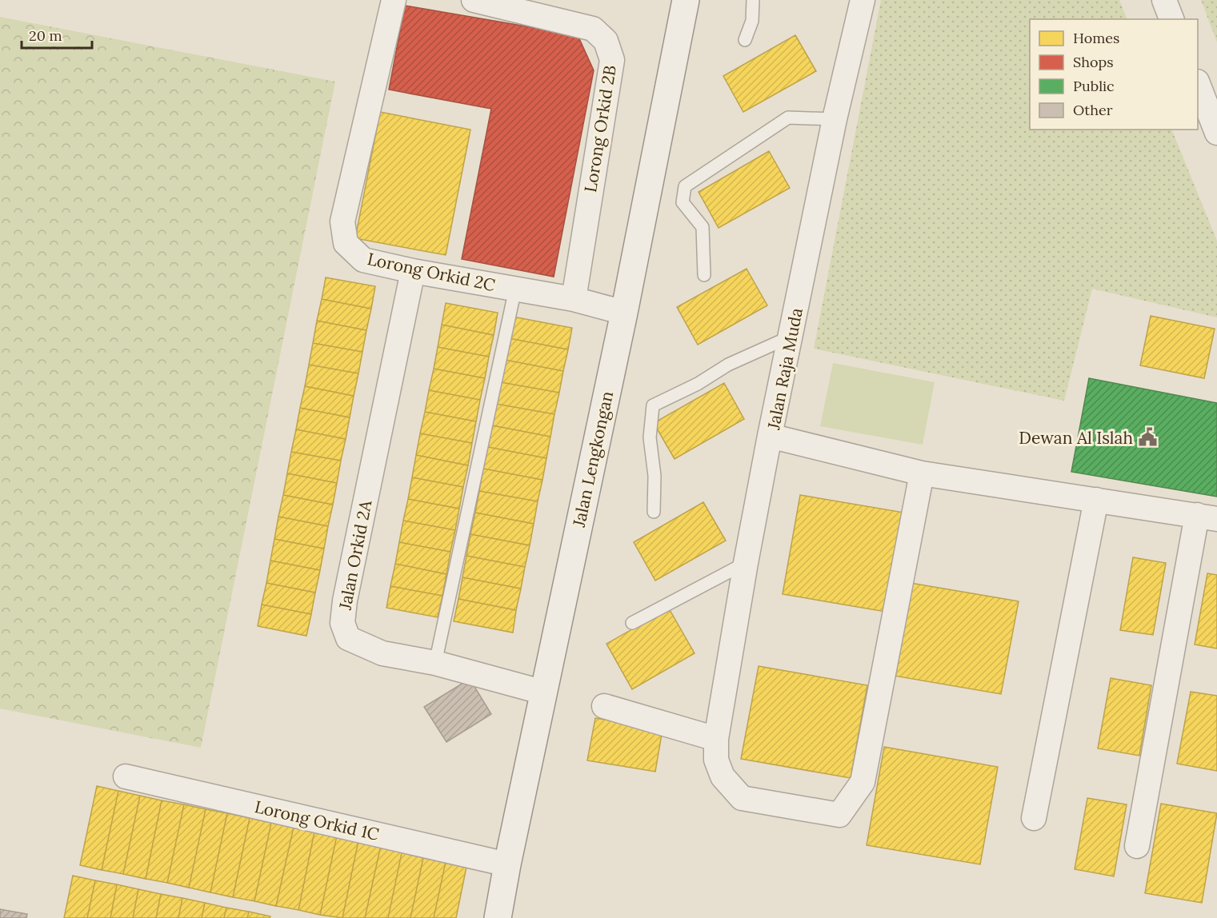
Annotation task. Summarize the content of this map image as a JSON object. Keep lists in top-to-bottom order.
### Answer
{
  "streets": {
    "street": [
      "Lorong Orkid 2B",
      "Lorong Orkid 2C",
      "Jalan Raja Muda",
      "Jalan Lengkongan",
      "Jalan Orkid 2A",
      "Lorong Orkid 1C"
    ]
  },
  "crossings": [
    ["Lorong Orkid 2B", "Lorong Orkid 2C"],
    ["Lorong Orkid 2C", "Jalan Lengkongan"],
    ["Lorong Orkid 2C", "Jalan Orkid 2A"],
    ["Jalan Lengkongan", "Jalan Orkid 2A"],
    ["Jalan Lengkongan", "Lorong Orkid 1C"]
  ],
  "places": {
    "public building": ["Dewan Al Islah"]
  },
  "legend": [
    "Homes",
    "Shops",
    "Public",
    "Other"
  ],
  "scale_bar": "20 m"
}
